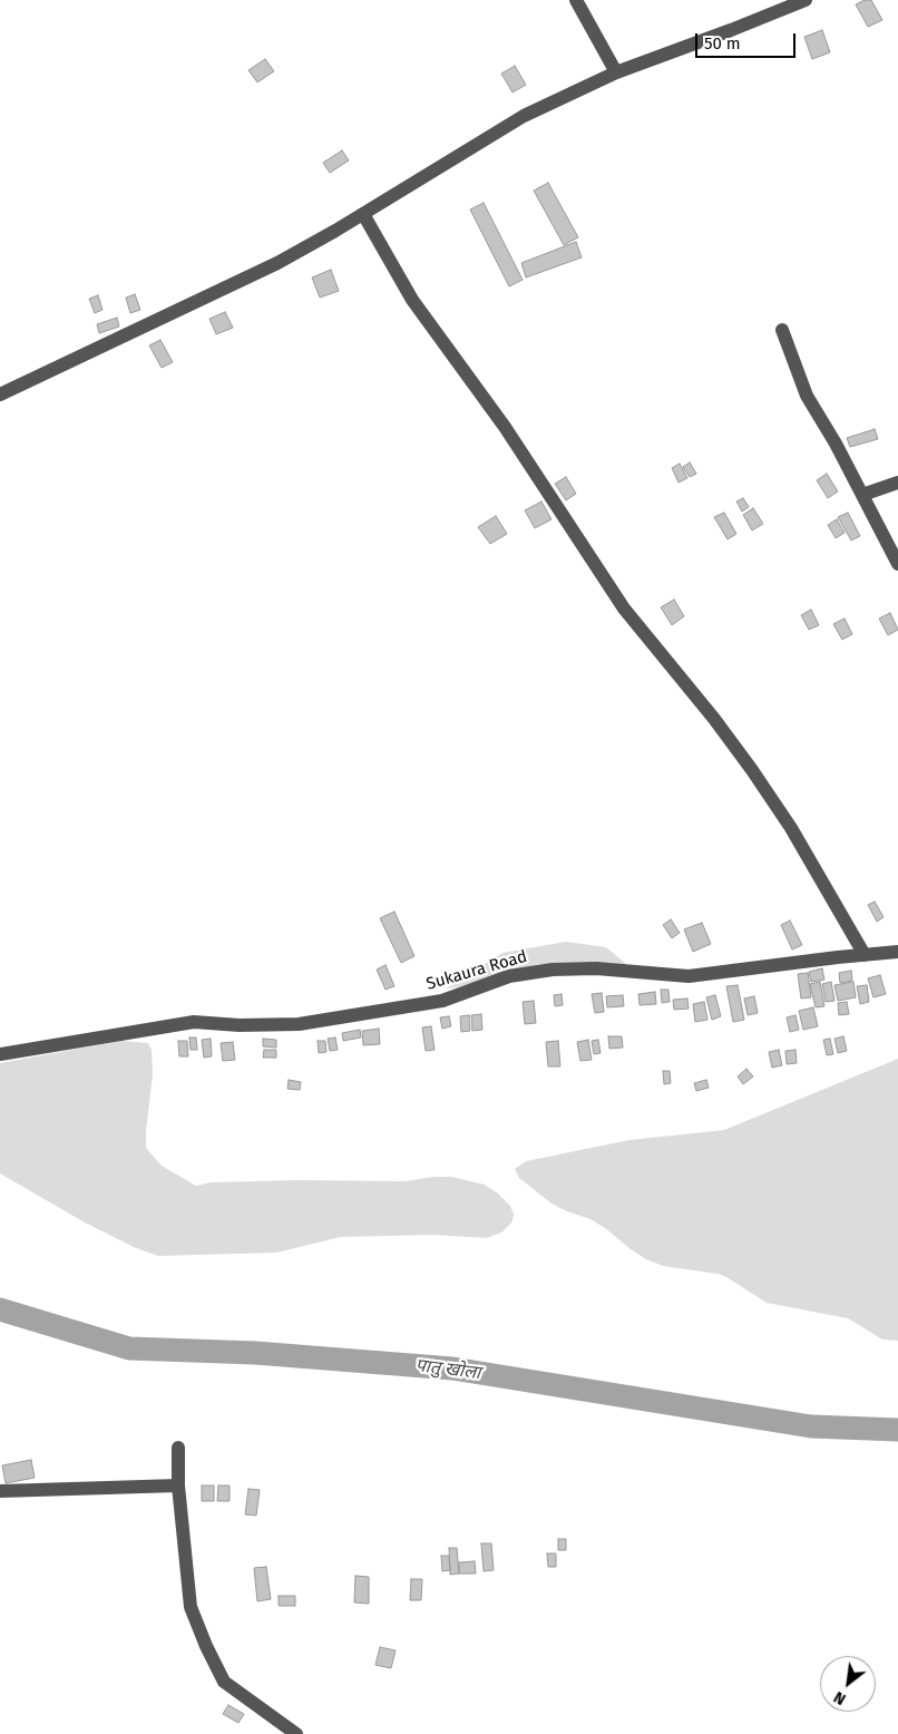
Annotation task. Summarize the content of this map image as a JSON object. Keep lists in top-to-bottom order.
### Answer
{
  "streets": {
    "street": ["Sukaura Road"]
  },
  "water": ["पातु खोला"],
  "scale_bar": "50 m",
  "north": "bottom left"
}
